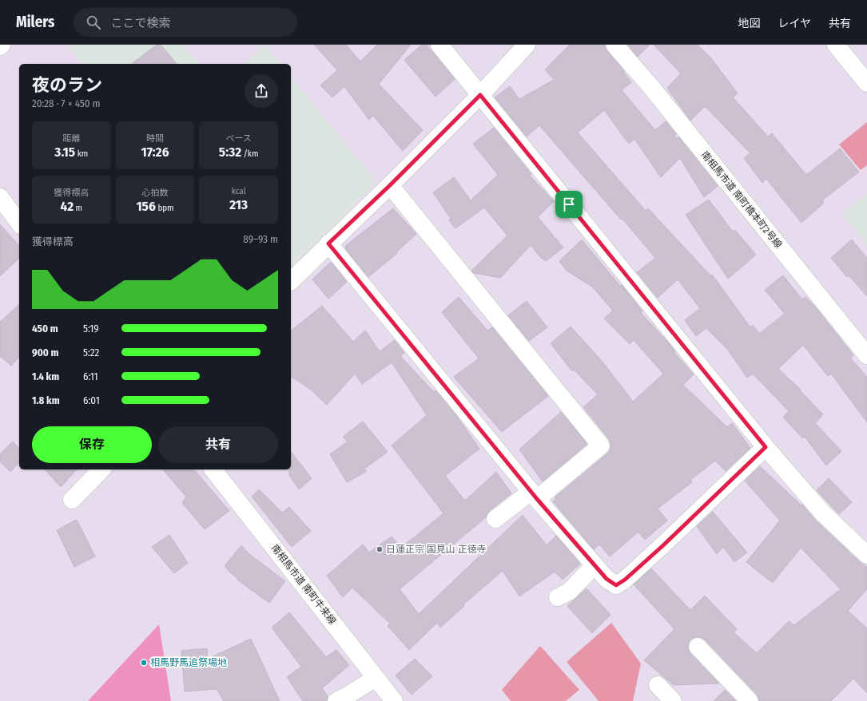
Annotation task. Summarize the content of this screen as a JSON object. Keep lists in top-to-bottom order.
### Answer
{
  "streets": {
    "street": ["南相馬市道 南町橋本町2号線", "南相馬市道 南町牛来線"]
  },
  "places": ["日蓮正宗 国見山 正徳寺", "相馬野馬追祭場地"],
  "page": {
    "header": "Milers",
    "search": "ここで検索",
    "nav": ["地図", "レイヤ", "共有"],
    "heading": ["夜のラン", "20:28 · 7 × 450 m"],
    "stats": [
      ["距離", "3.15 km"],
      ["時間", "17:26"],
      ["ペース", "5:32 /km"],
      ["獲得標高", "42 m"],
      ["心拍数", "156 bpm"],
      ["kcal", "213"]
    ],
    "chart": ["獲得標高", "89–93 m"],
    "list": [
      {
        "name": "450 m",
        "note": "5:19"
      },
      {
        "name": "900 m",
        "note": "5:22"
      },
      {
        "name": "1.4 km",
        "note": "6:11"
      },
      {
        "name": "1.8 km",
        "note": "6:01"
      }
    ],
    "buttons": ["保存", "共有"]
  }
}
